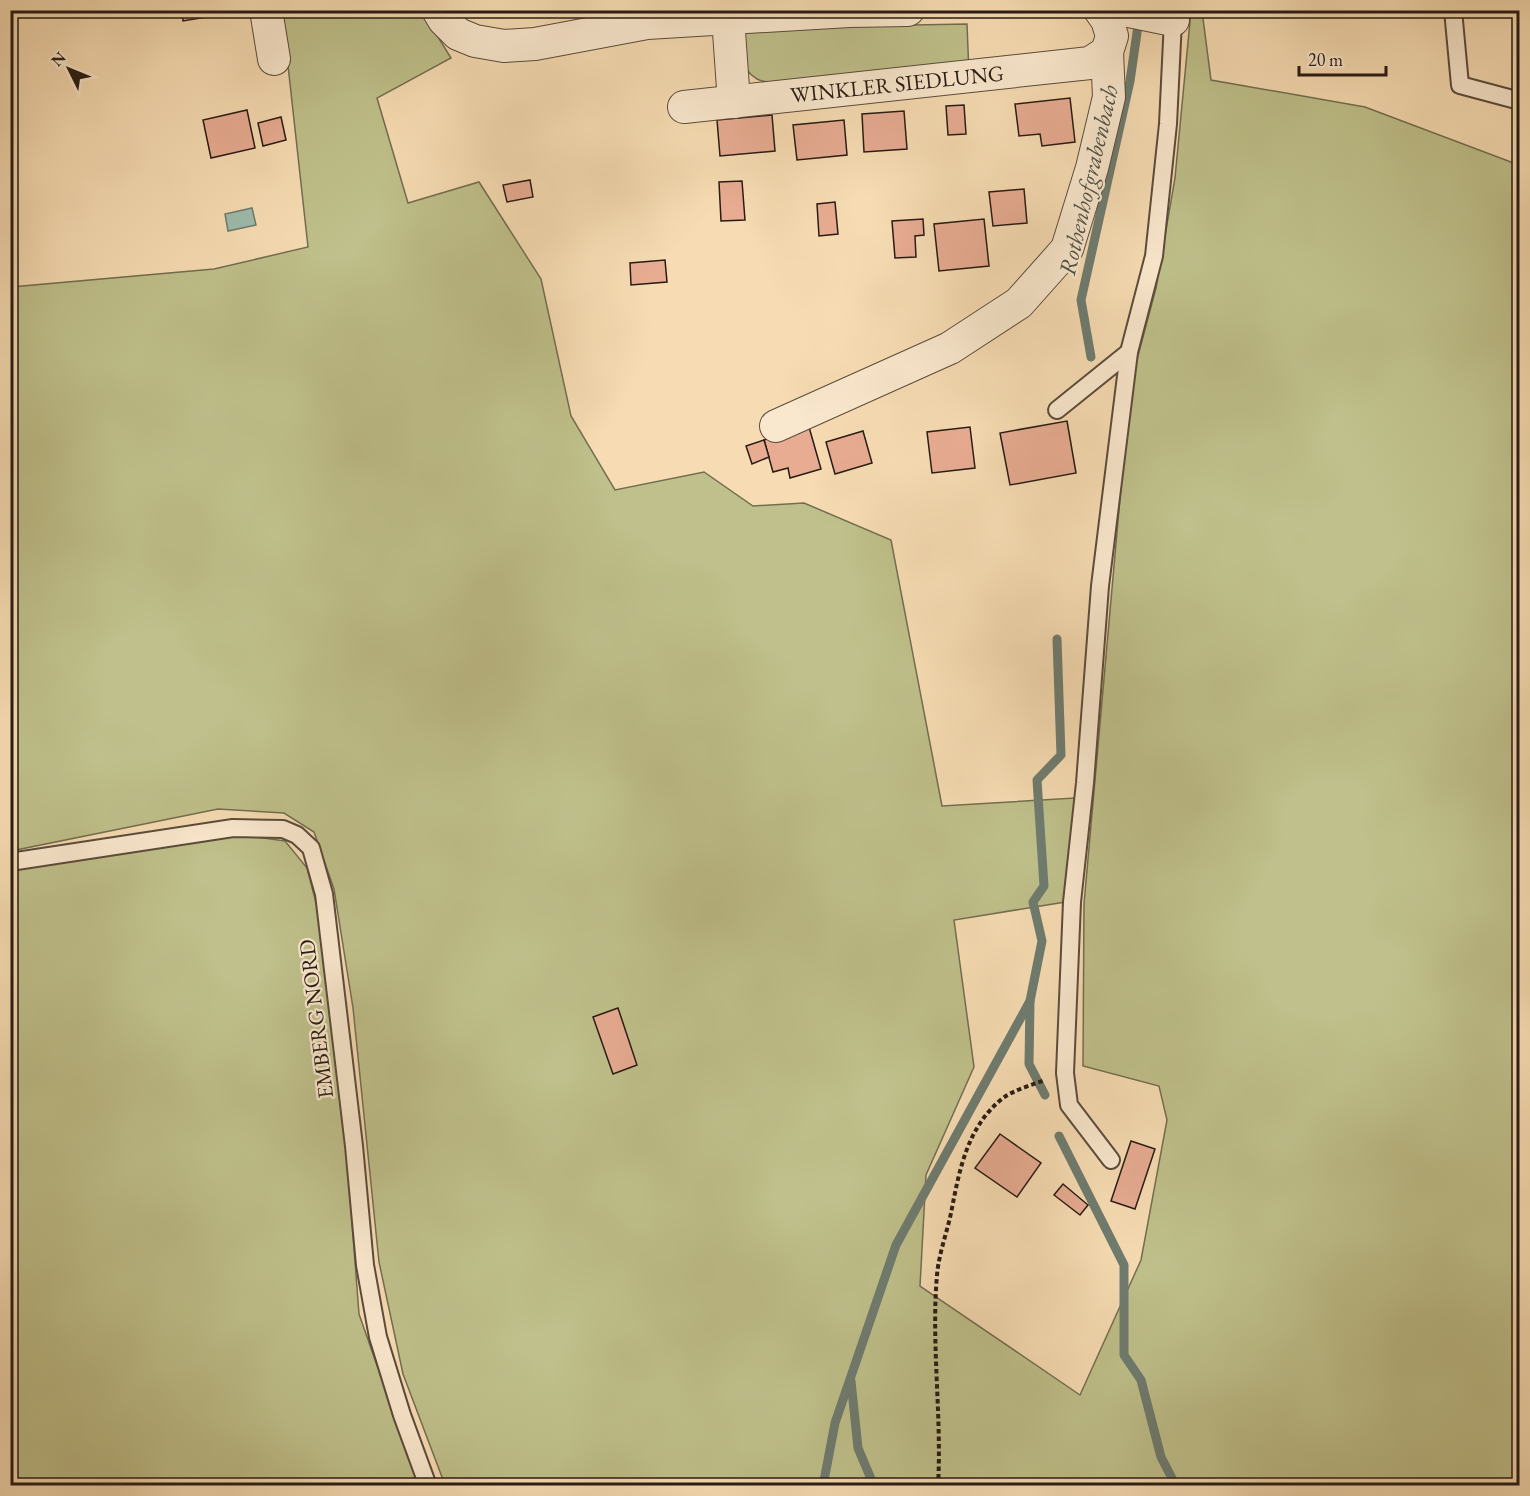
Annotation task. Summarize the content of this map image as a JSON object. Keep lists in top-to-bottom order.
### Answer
{
  "streets": {
    "street": ["WINKLER SIEDLUNG"],
    "lane": ["EMBERG NORD"]
  },
  "water": ["Rothenhofgrabenbach"],
  "scale_bar": "20 m",
  "north": "top left"
}
